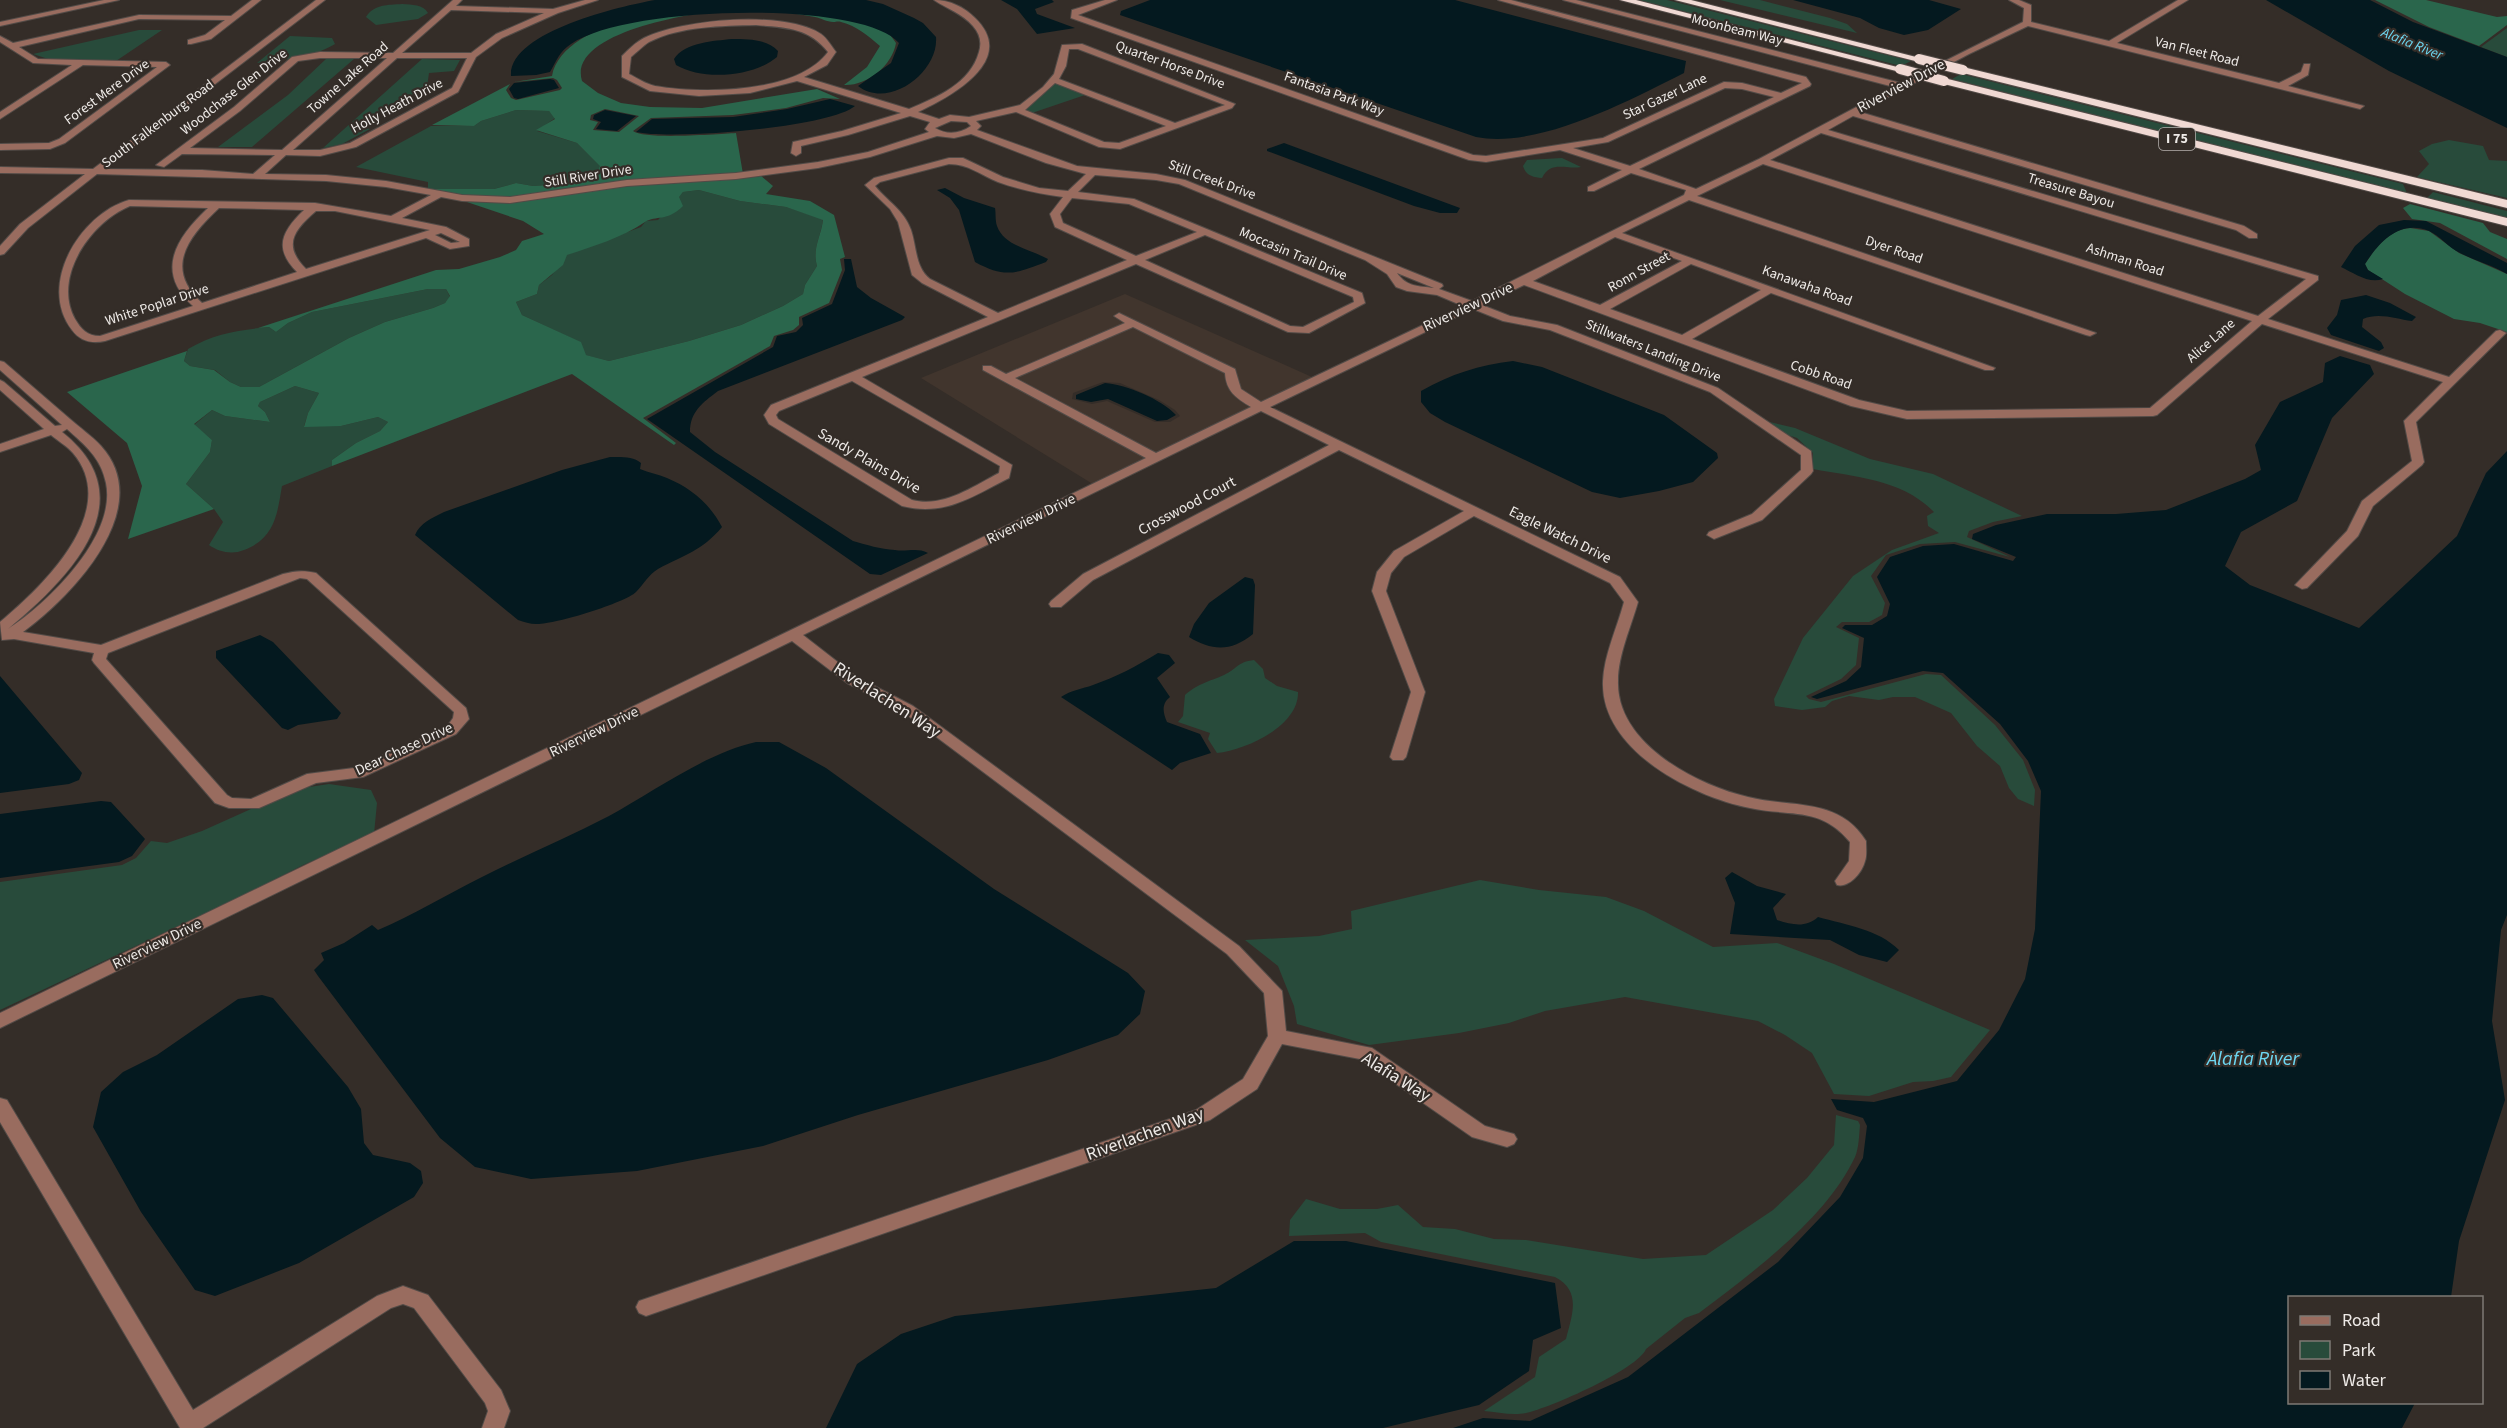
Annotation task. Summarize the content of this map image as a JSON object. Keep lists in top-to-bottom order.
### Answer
{
  "streets": {
    "highway": ["I 75"],
    "street": [
      "Moonbeam Way",
      "Van Fleet Road",
      "Quarter Horse Drive",
      "Towne Lake Road",
      "Riverview Drive",
      "Forest Mere Drive",
      "Woodchase Glen Drive",
      "Fantasia Park Way",
      "Star Gazer Lane",
      "Holly Heath Drive",
      "South Falkenburg Road",
      "Still River Drive",
      "Still Creek Drive",
      "Treasure Bayou",
      "Dyer Road",
      "Moccasin Trail Drive",
      "Ashman Road",
      "Ronn Street",
      "Kanawaha Road",
      "White Poplar Drive",
      "Alice Lane",
      "Stillwaters Landing Drive",
      "Cobb Road",
      "Sandy Plains Drive",
      "Crosswood Court",
      "Eagle Watch Drive",
      "Riverlachen Way",
      "Dear Chase Drive",
      "Alafia Way"
    ]
  },
  "crossings": [
    ["Moonbeam Way", "Riverview Drive"],
    ["Van Fleet Road", "Riverview Drive"],
    ["Towne Lake Road", "Woodchase Glen Drive"],
    ["Towne Lake Road", "Holly Heath Drive"],
    ["Towne Lake Road", "Still River Drive"],
    ["Riverview Drive", "Fantasia Park Way"],
    ["Riverview Drive", "Still Creek Drive"],
    ["Riverview Drive", "Treasure Bayou"],
    ["Riverview Drive", "Dyer Road"],
    ["Riverview Drive", "Ashman Road"],
    ["Riverview Drive", "Kanawaha Road"],
    ["Riverview Drive", "Stillwaters Landing Drive"],
    ["Riverview Drive", "Cobb Road"],
    ["Riverview Drive", "Eagle Watch Drive"],
    ["Riverview Drive", "Riverlachen Way"],
    ["Woodchase Glen Drive", "Holly Heath Drive"],
    ["Fantasia Park Way", "Star Gazer Lane"],
    ["Fantasia Park Way", "Dyer Road"],
    ["South Falkenburg Road", "Still River Drive"],
    ["Still River Drive", "Still Creek Drive"],
    ["Still Creek Drive", "Moccasin Trail Drive"],
    ["Still Creek Drive", "Stillwaters Landing Drive"],
    ["Treasure Bayou", "Alice Lane"],
    ["Moccasin Trail Drive", "Sandy Plains Drive"],
    ["Ashman Road", "Alice Lane"],
    ["Ronn Street", "Kanawaha Road"],
    ["Ronn Street", "Cobb Road"],
    ["Alice Lane", "Cobb Road"],
    ["Crosswood Court", "Eagle Watch Drive"],
    ["Riverlachen Way", "Alafia Way"]
  ],
  "water": ["Alafia River"],
  "legend": ["Road", "Park", "Water"]
}
